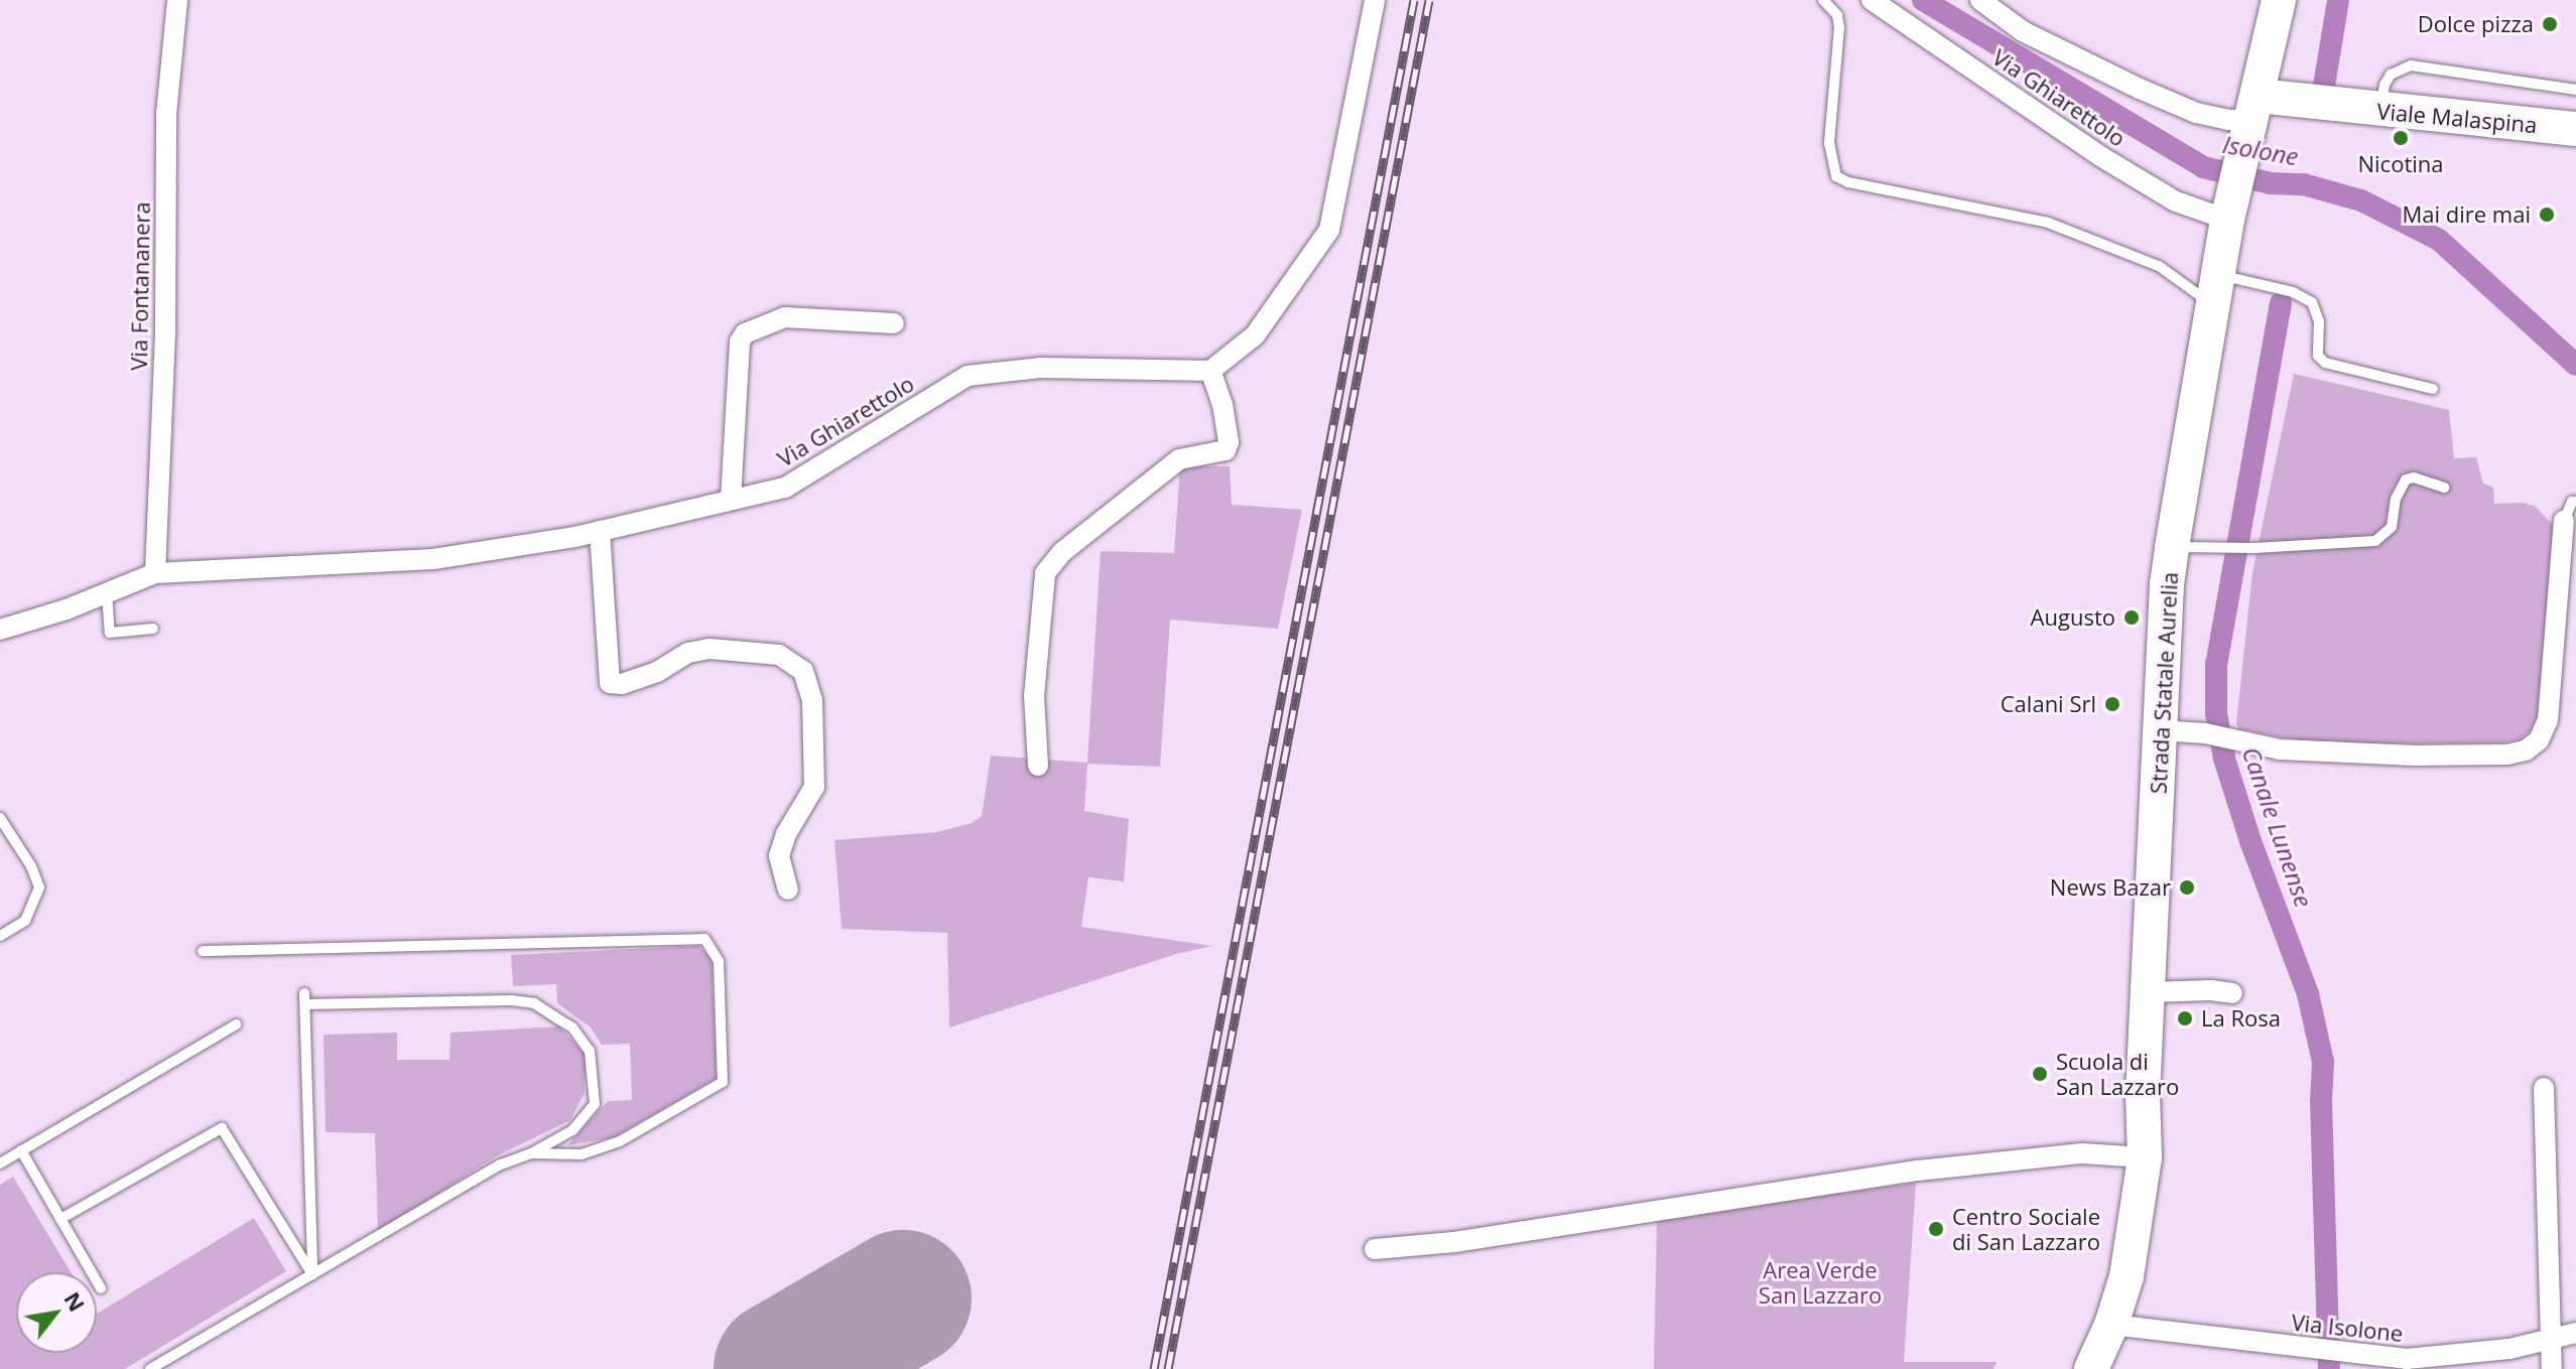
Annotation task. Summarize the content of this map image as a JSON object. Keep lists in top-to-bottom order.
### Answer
{
  "streets": {
    "main road": ["Viale Malaspina", "Strada Statale Aurelia"],
    "street": ["Via Ghiarettolo", "Via Fontananera", "Via Isolone"]
  },
  "crossings": [
    ["Via Ghiarettolo", "Via Fontananera"],
    ["Via Ghiarettolo", "Strada Statale Aurelia"],
    ["Viale Malaspina", "Strada Statale Aurelia"],
    ["Strada Statale Aurelia", "Via Isolone"]
  ],
  "water": ["Isolone", "Canale Lunense"],
  "parks": ["Area Verde San Lazzaro"],
  "places": [
    "Dolce pizza",
    "Nicotina",
    "Mai dire mai",
    "Augusto",
    "Calani Srl",
    "News Bazar",
    "La Rosa",
    "Scuola di San Lazzaro",
    "Centro Sociale di San Lazzaro"
  ],
  "north": "top right"
}
